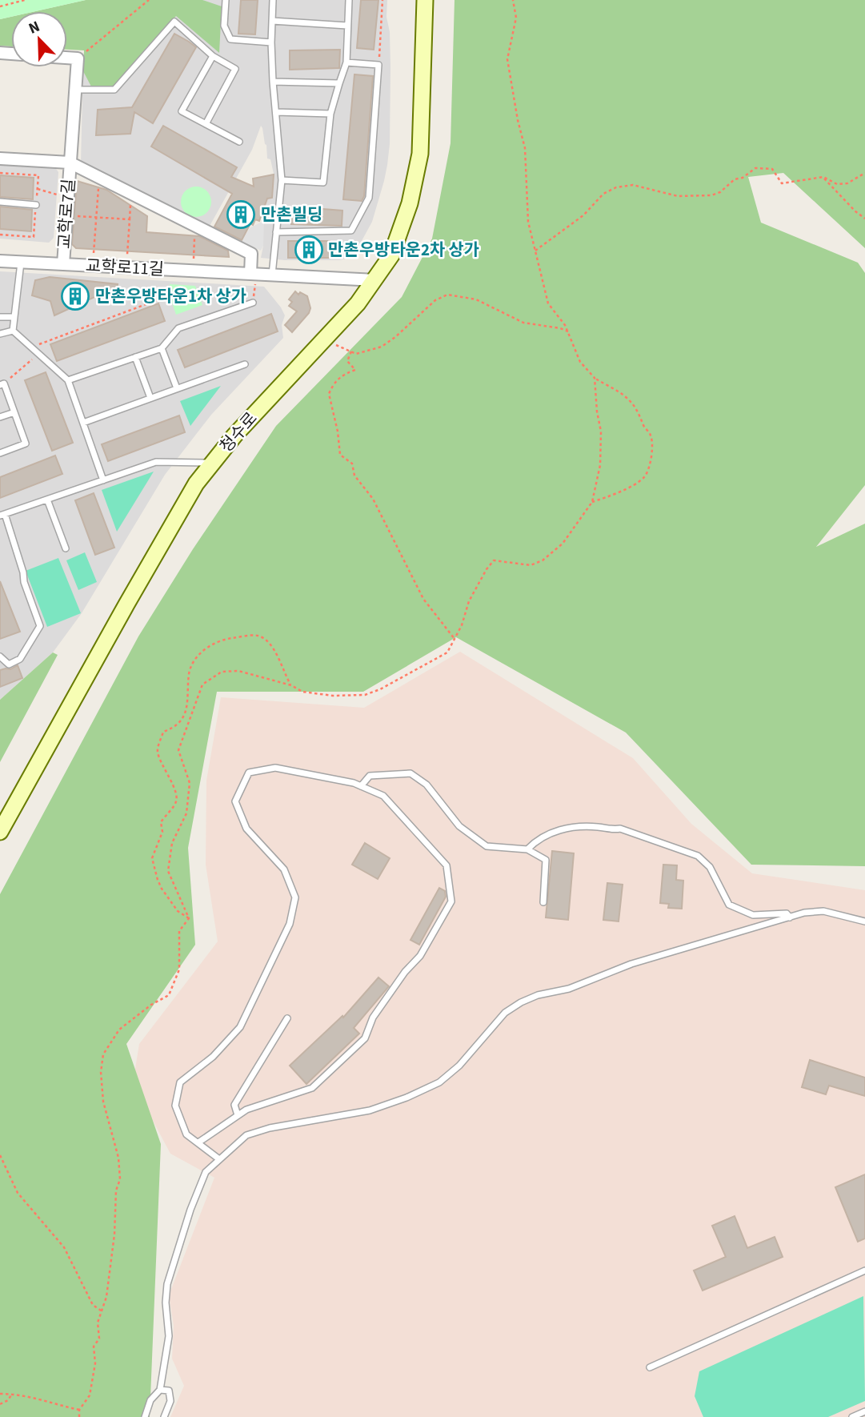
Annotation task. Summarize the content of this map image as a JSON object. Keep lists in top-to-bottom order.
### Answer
{
  "streets": {
    "main road": ["청수로"],
    "street": ["교학로7길", "교학로11길"]
  },
  "crossings": [
    ["교학로7길", "교학로11길"],
    ["교학로11길", "청수로"]
  ],
  "places": {
    "building": ["만촌빌딩", "만촌우방타운2차 상가", "만촌우방타운1차 상가"]
  },
  "north": "top left"
}
